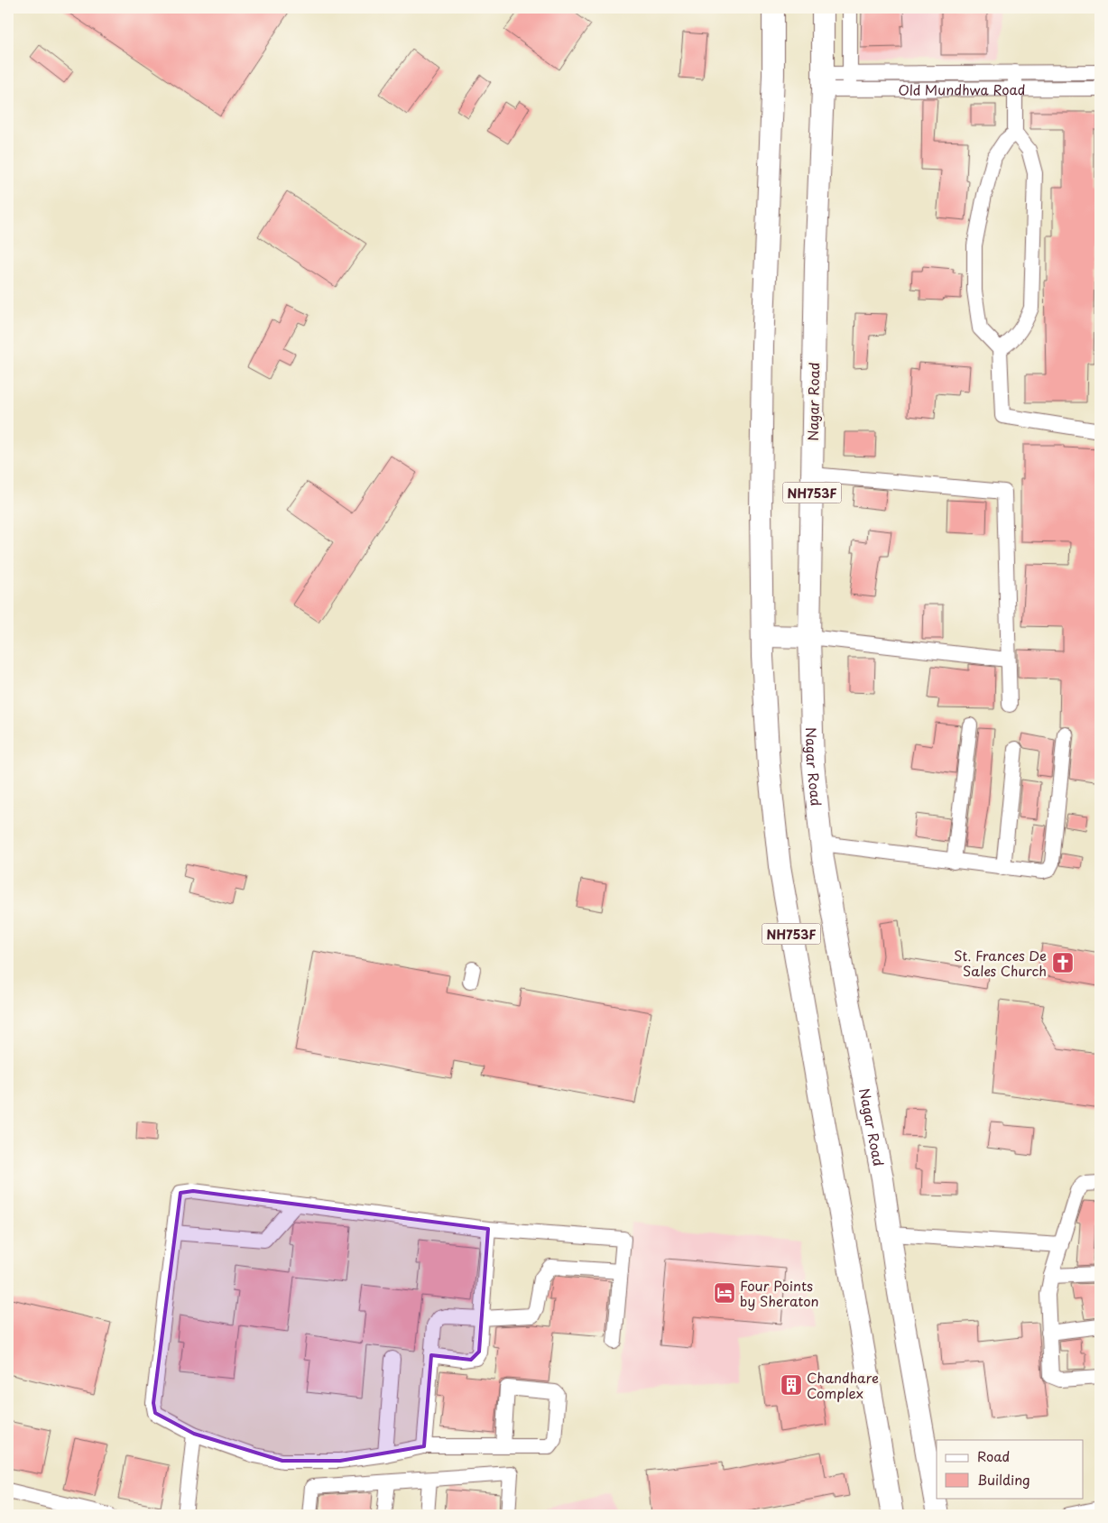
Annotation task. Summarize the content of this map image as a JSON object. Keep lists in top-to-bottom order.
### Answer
{
  "streets": {
    "highway": ["Nagar Road", "NH753F"],
    "street": ["Old Mundhwa Road"]
  },
  "crossings": [
    ["Old Mundhwa Road", "Nagar Road"]
  ],
  "places": {
    "church": ["St. Frances De Sales Church"],
    "hotel": ["Four Points by Sheraton"],
    "building": ["Chandhare Complex"]
  },
  "legend": ["Road", "Building"]
}
